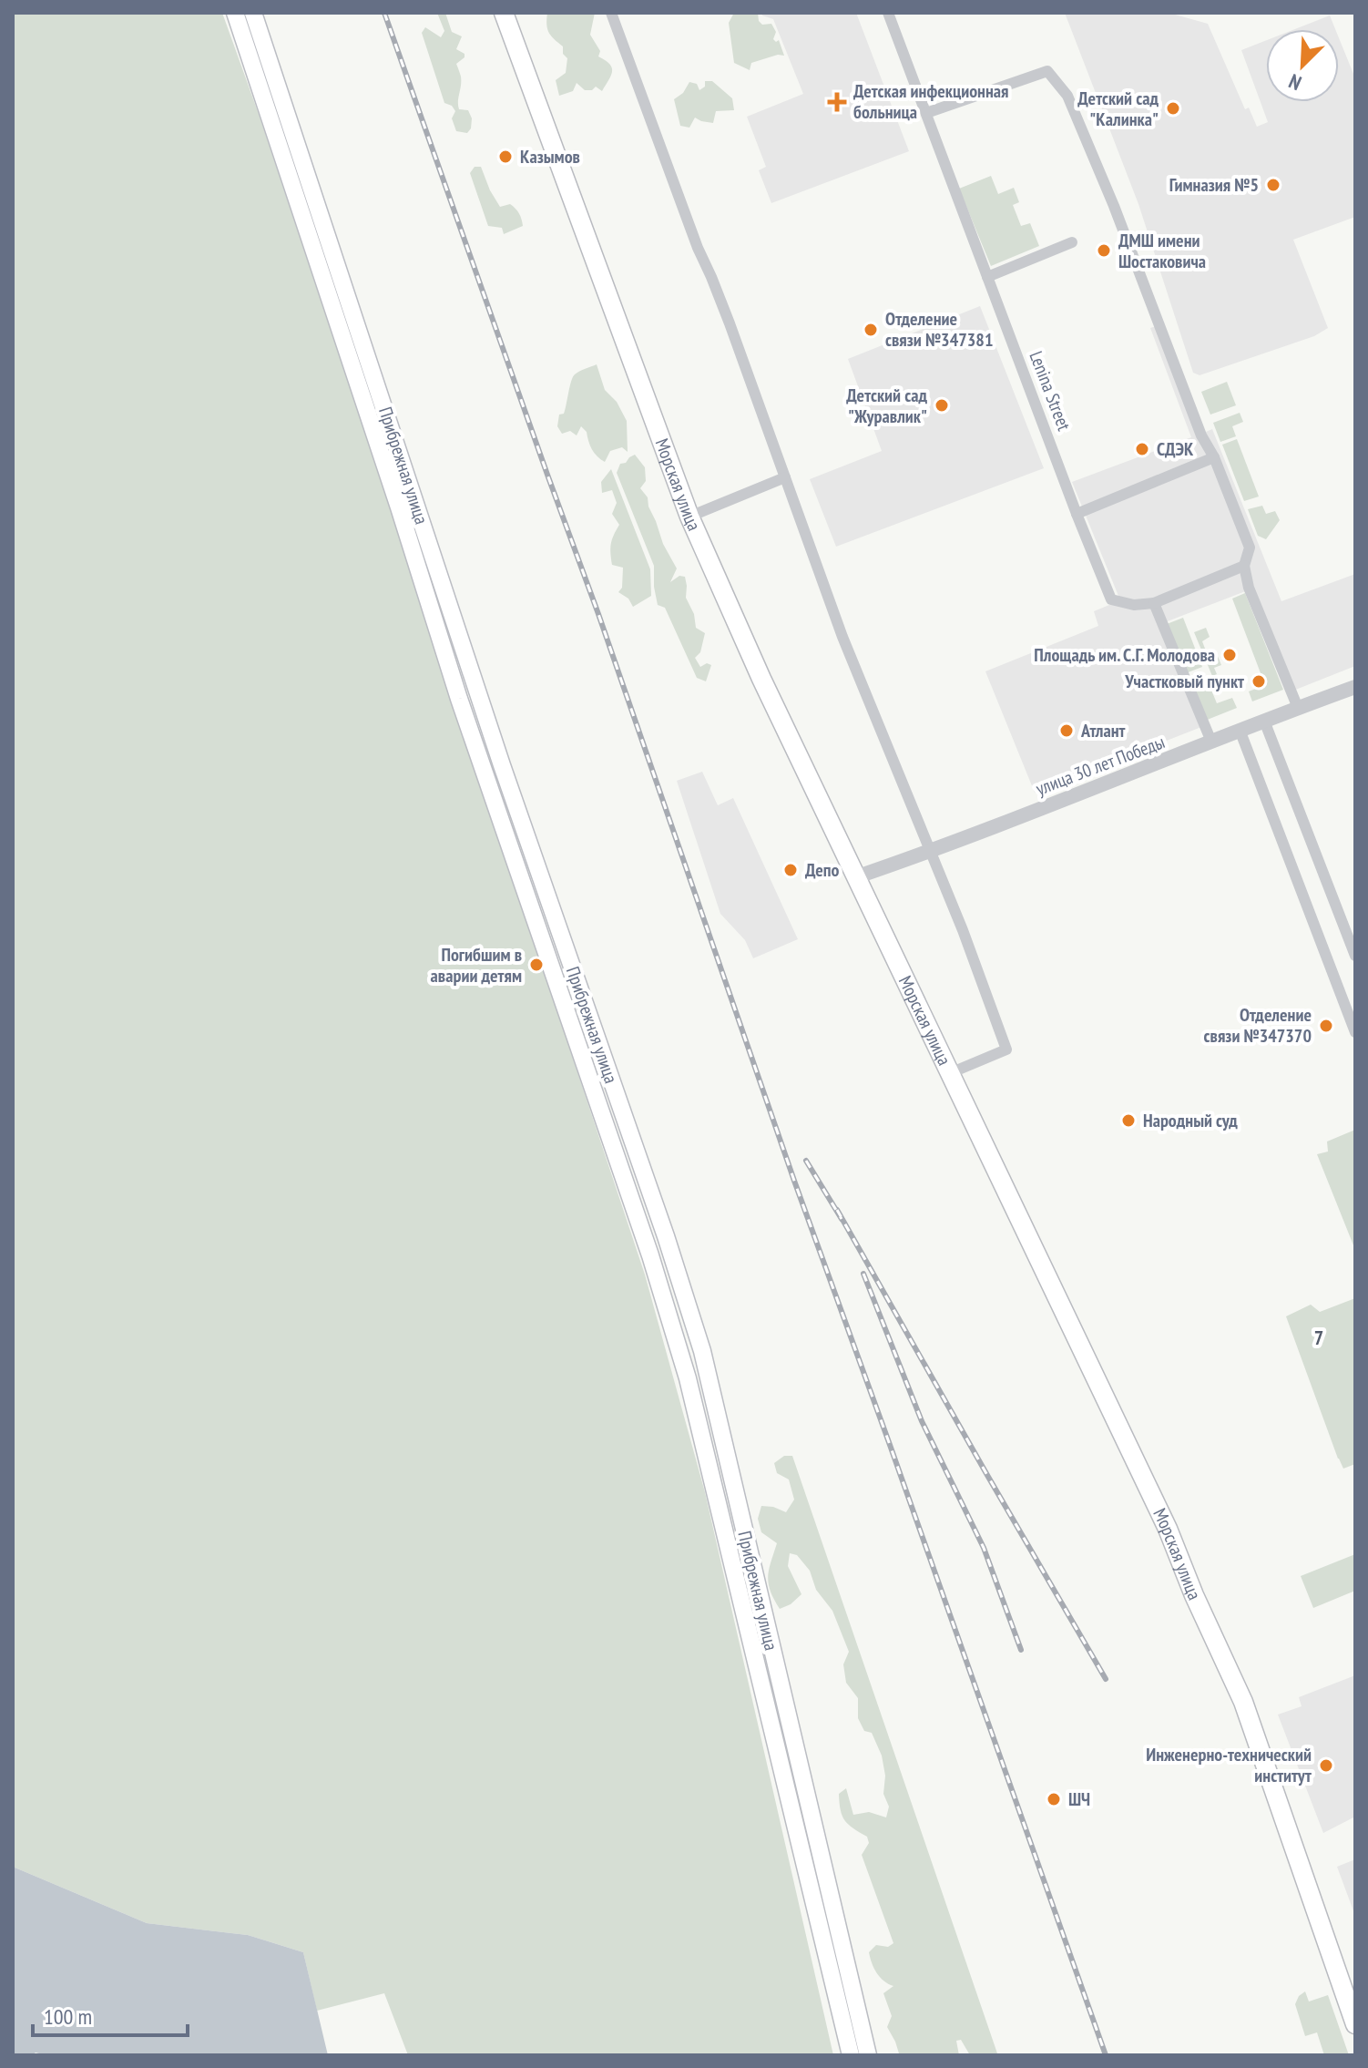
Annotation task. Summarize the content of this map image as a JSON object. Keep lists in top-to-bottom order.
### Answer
{
  "streets": {
    "main road": ["Прибрежная улица", "Морская улица"],
    "street": ["Lenina Street", "улица 30 лет Победы"]
  },
  "crossings": [
    ["Морская улица", "улица 30 лет Победы"]
  ],
  "districts": ["7"],
  "places": {
    "health": ["Детская инфекционная больница"],
    "other": [
      "Детский сад \"Калинка\"",
      "Казымов",
      "Гимназия №5",
      "ДМШ имени Шостаковича",
      "Отделение связи №347381",
      "Детский сад \"Журавлик\"",
      "СДЭК",
      "Площадь им. С.Г. Молодова",
      "Участковый пункт",
      "Атлант",
      "Депо",
      "Погибшим в аварии детям",
      "Отделение связи №347370",
      "Народный суд",
      "Инженерно-технический институт",
      "ШЧ"
    ]
  },
  "scale_bar": "100 m",
  "north": "bottom left"
}
